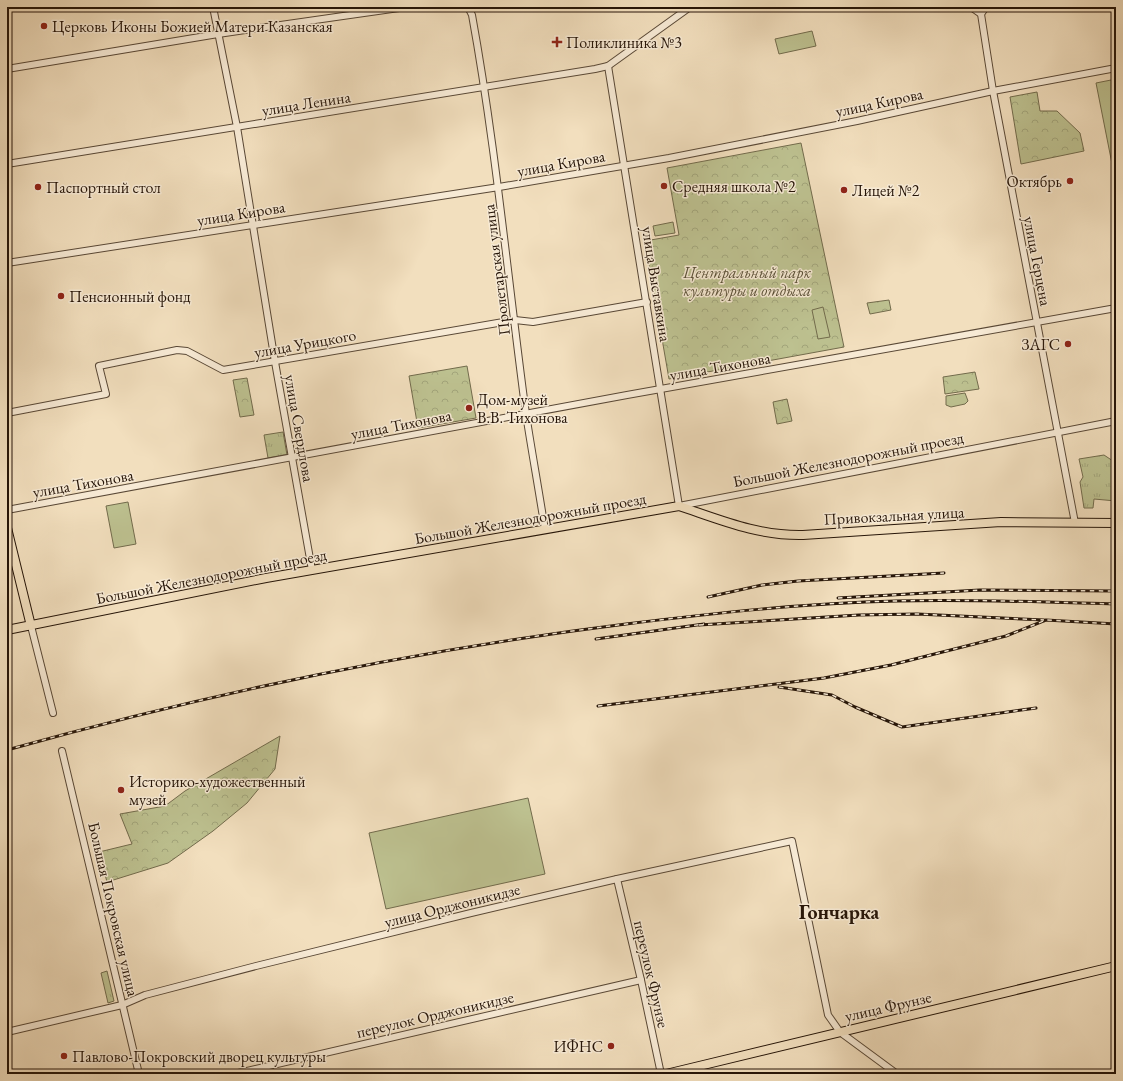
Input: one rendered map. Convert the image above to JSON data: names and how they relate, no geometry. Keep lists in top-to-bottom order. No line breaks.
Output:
{"streets":{"main road":["Большой Железнодорожный проезд","Привокзальная улица","улица Фрунзе"],"street":["улица Кирова","улица Ленина","улица Герцена","Пролетарская улица","улица Выставкина","улица Урицкого","улица Тихонова","улица Свердлова","улица Орджоникидзе","Большая Покровская улица","переулок Фрунзе","переулок Орджоникидзе"]},"crossings":[["улица Кирова","улица Герцена"],["улица Кирова","Пролетарская улица"],["улица Кирова","улица Выставкина"],["улица Кирова","улица Свердлова"],["улица Ленина","Пролетарская улица"],["улица Ленина","улица Выставкина"],["улица Ленина","улица Свердлова"],["улица Герцена","улица Тихонова"],["улица Герцена","Большой Железнодорожный проезд"],["улица Герцена","Привокзальная улица"],["Пролетарская улица","улица Урицкого"],["Пролетарская улица","улица Тихонова"],["Пролетарская улица","Большой Железнодорожный проезд"],["улица Выставкина","улица Урицкого"],["улица Выставкина","улица Тихонова"],["улица Выставкина","Большой Железнодорожный проезд"],["улица Выставкина","Привокзальная улица"],["улица Урицкого","улица Свердлова"],["улица Тихонова","улица Свердлова"],["улица Свердлова","Большой Железнодорожный проезд"],["Большой Железнодорожный проезд","Привокзальная улица"],["улица Орджоникидзе","Большая Покровская улица"],["улица Орджоникидзе","переулок Фрунзе"],["улица Орджоникидзе","улица Фрунзе"],["переулок Фрунзе","переулок Орджоникидзе"]],"districts":["Гончарка"],"parks":["Центральный парк культуры и отдыха"],"places":{"other":["Церковь Иконы Божией Матери Казанская","Октябрь","Средняя школа №2","Паспортный стол","Лицей №2","Пенсионный фонд","ЗАГС","Дом-музей В.В. Тихонова","Историко-художественный музей","ИФНС","Павлово-Покровский дворец культуры"],"health":["Поликлиника №3"]}}
